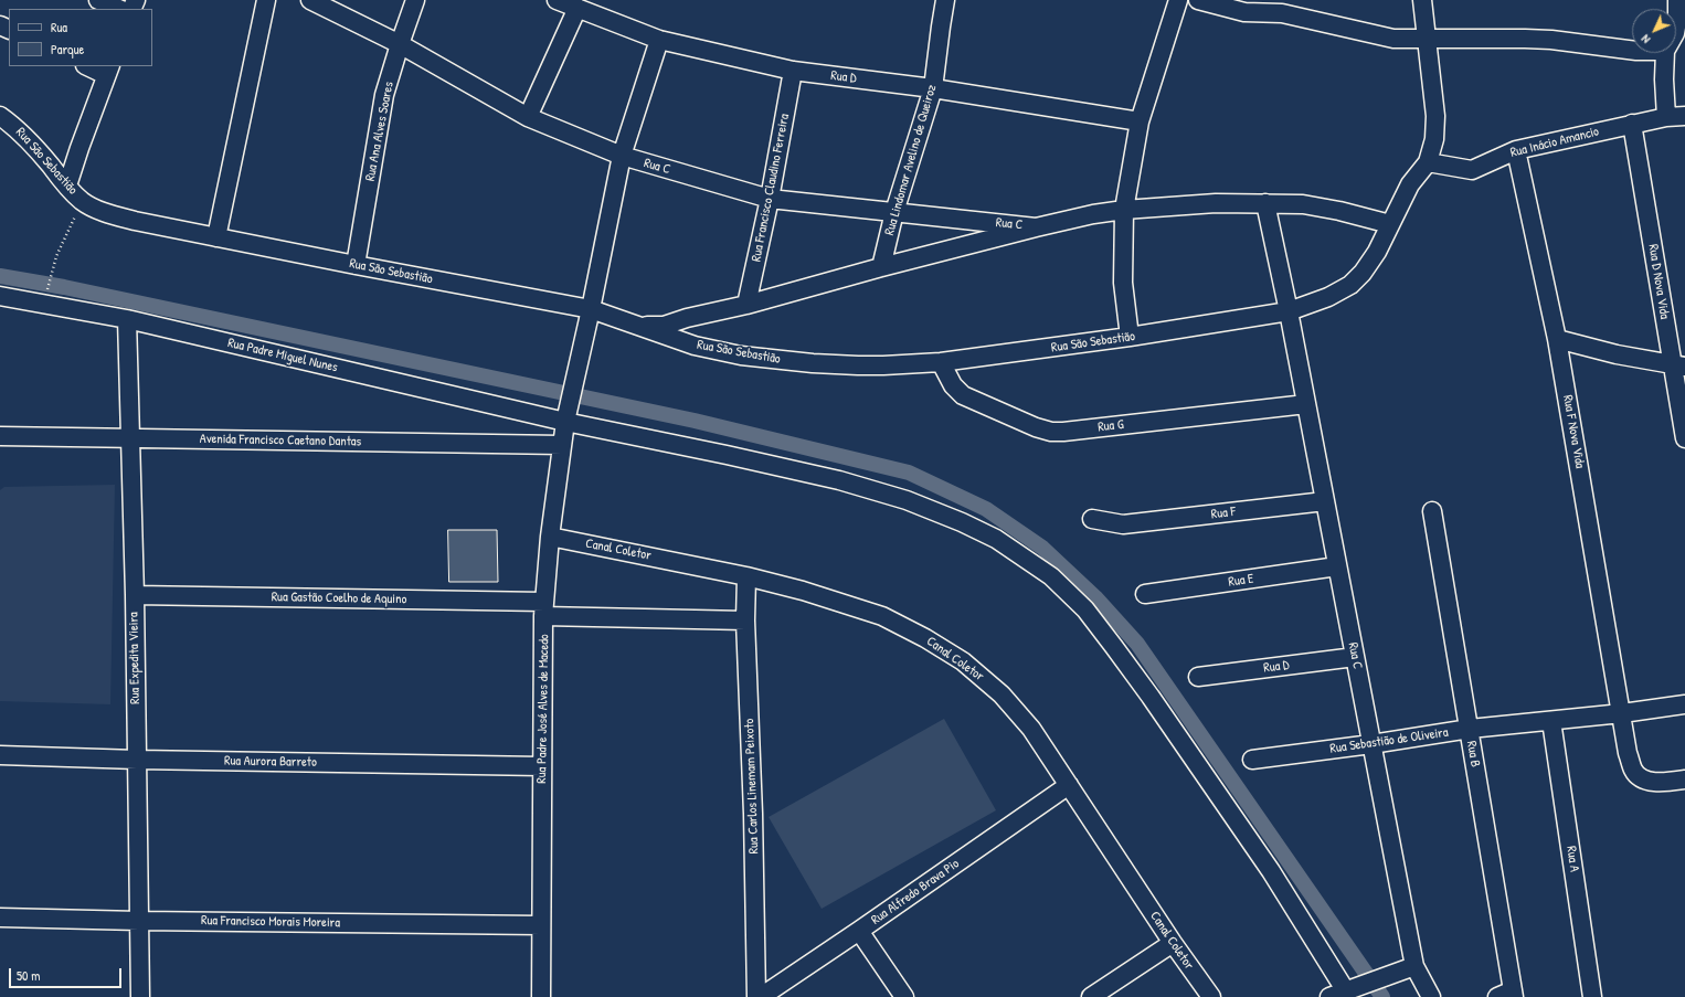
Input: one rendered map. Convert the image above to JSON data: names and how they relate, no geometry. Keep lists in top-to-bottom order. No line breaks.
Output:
{"streets":{"street":["Rua D","Rua Ana Alves Soares","Rua Inácio Amancio","Rua Lindomar Avelino de Queiroz","Rua São Sebastião","Rua C","Rua Francisco Claudino Ferreira","Rua D Nova Vida","Rua Padre Miguel Nunes","Rua G","Rua F Nova Vida","Avenida Francisco Caetano Dantas","Rua F","Canal Coletor","Rua E","Rua Gastão Coelho de Aquino","Rua Expedita Vieira","Rua Padre José Alves de Macedo","Rua Sebastião de Oliveira","Rua B","Rua Aurora Barreto","Rua Carlos Linemam Peixoto","Rua A","Rua Alfredo Brava Pio","Rua Francisco Morais Moreira"]},"crossings":[["Rua D","Rua Lindomar Avelino de Queiroz"],["Rua D","Rua C"],["Rua D","Rua Francisco Claudino Ferreira"],["Rua D","Rua Padre José Alves de Macedo"],["Rua Ana Alves Soares","Rua São Sebastião"],["Rua Ana Alves Soares","Rua C"],["Rua Inácio Amancio","Rua São Sebastião"],["Rua Inácio Amancio","Rua D Nova Vida"],["Rua Inácio Amancio","Rua F Nova Vida"],["Rua Lindomar Avelino de Queiroz","Rua C"],["Rua São Sebastião","Rua C"],["Rua São Sebastião","Rua G"],["Rua São Sebastião","Rua Padre José Alves de Macedo"],["Rua C","Rua Francisco Claudino Ferreira"],["Rua C","Rua G"],["Rua C","Rua F"],["Rua C","Rua E"],["Rua C","Rua Padre José Alves de Macedo"],["Rua C","Rua Sebastião de Oliveira"],["Rua Padre Miguel Nunes","Rua Expedita Vieira"],["Rua Padre Miguel Nunes","Rua Padre José Alves de Macedo"],["Rua F Nova Vida","Rua Sebastião de Oliveira"],["Avenida Francisco Caetano Dantas","Rua Expedita Vieira"],["Avenida Francisco Caetano Dantas","Rua Padre José Alves de Macedo"],["Canal Coletor","Rua Padre José Alves de Macedo"],["Canal Coletor","Rua Carlos Linemam Peixoto"],["Canal Coletor","Rua Alfredo Brava Pio"],["Rua Gastão Coelho de Aquino","Rua Expedita Vieira"],["Rua Gastão Coelho de Aquino","Rua Padre José Alves de Macedo"],["Rua Gastão Coelho de Aquino","Rua Carlos Linemam Peixoto"],["Rua Expedita Vieira","Rua Aurora Barreto"],["Rua Expedita Vieira","Rua Francisco Morais Moreira"],["Rua Padre José Alves de Macedo","Rua Aurora Barreto"],["Rua Padre José Alves de Macedo","Rua Francisco Morais Moreira"],["Rua Sebastião de Oliveira","Rua B"],["Rua Sebastião de Oliveira","Rua A"]],"legend":["Rua","Parque"],"scale_bar":"50 m","north":"bottom left"}
